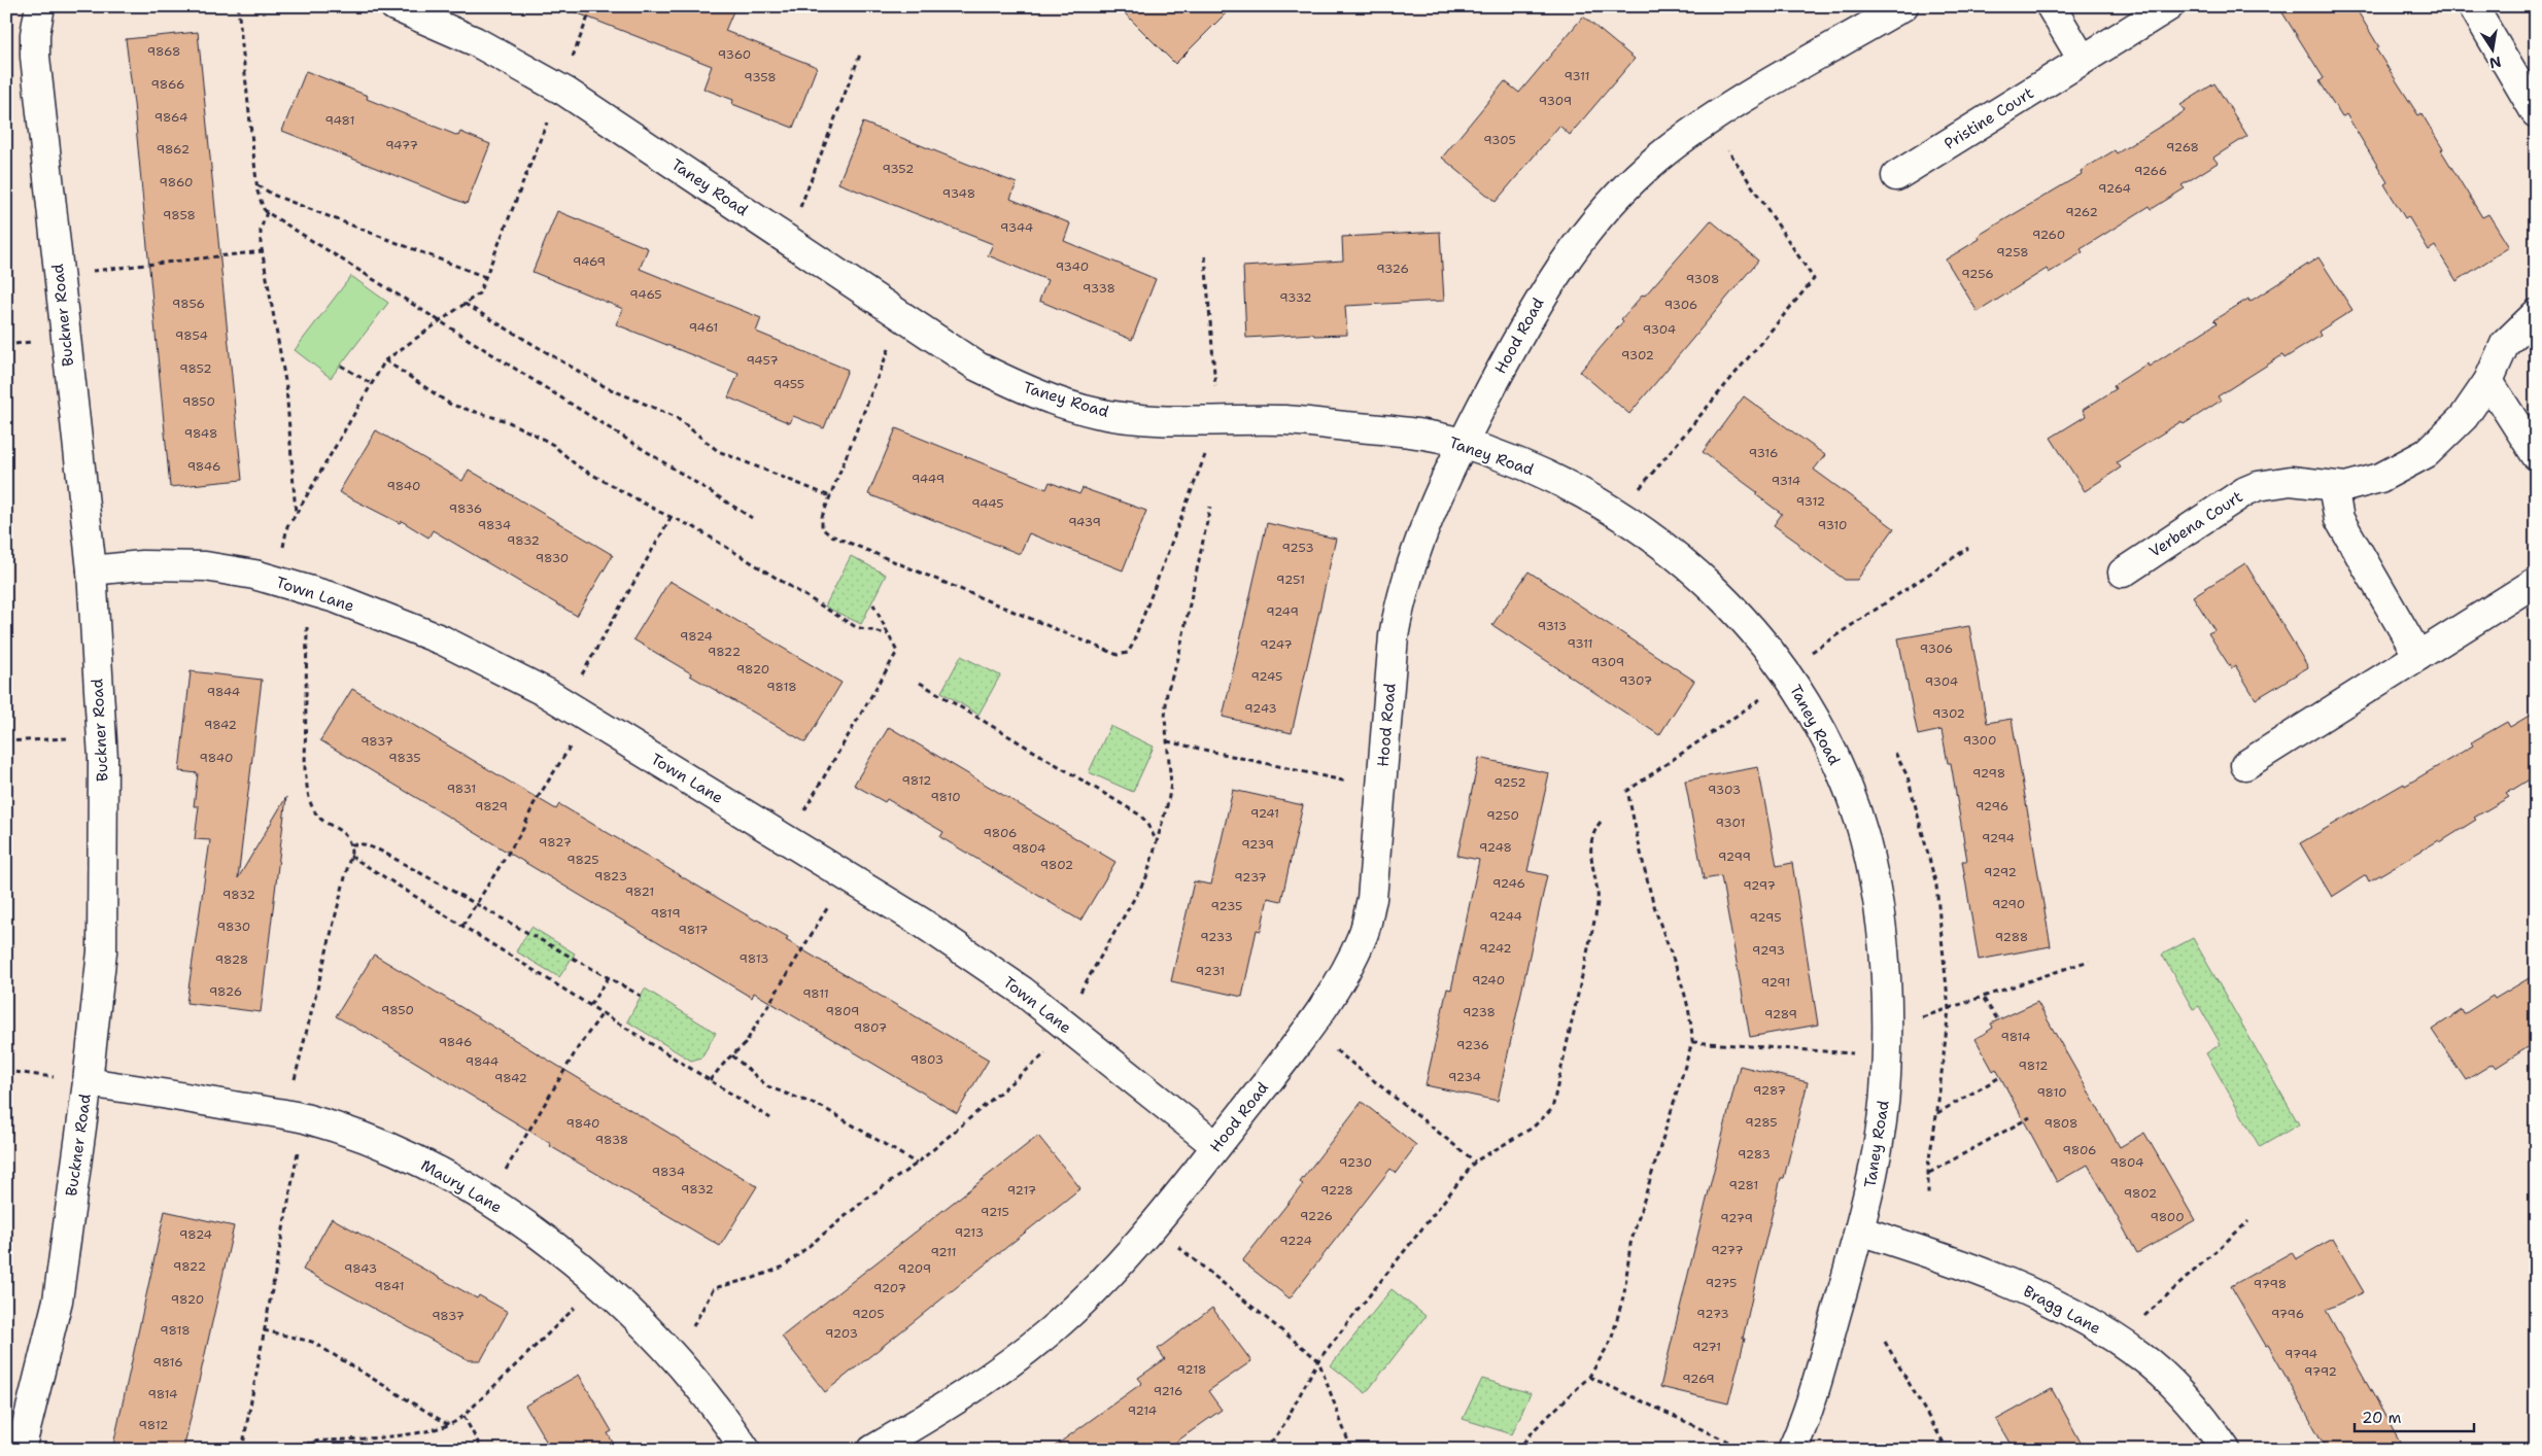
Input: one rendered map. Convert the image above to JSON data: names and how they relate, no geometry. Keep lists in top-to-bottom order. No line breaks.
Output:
{"streets":{"street":["Pristine Court","Taney Road","Buckner Road","Hood Road","Verbena Court","Town Lane","Maury Lane","Bragg Lane"]},"crossings":[["Taney Road","Hood Road"],["Taney Road","Bragg Lane"],["Buckner Road","Town Lane"],["Buckner Road","Maury Lane"],["Hood Road","Town Lane"]],"house_numbers":["9868","9360","9311","9358","9866","9309","9864","9481","9305","9477","9268","9862","9352","9266","9860","9264","9348","9262","9858","9344","9260","9258","9469","9340","9326","9256","9308","9338","9465","9332","9856","9306","9461","9304","9854","9302","9457","9852","9455","9850","9848","9316","9846","9449","9314","9840","9312","9445","9836","9439","9834","9310","9832","9253","9830","9251","9249","9313","9824","9311","9247","9306","9822","9309","9820","9245","9307","9304","9818","9844","9243","9302","9842","9300","9837","9840","9835","9298","9812","9252","9831","9303","9810","9829","9296","9241","9250","9301","9806","9294","9827","9239","9248","9804","9299","9825","9802","9292","9823","9237","9246","9297","9821","9832","9290","9235","9819","9244","9295","9830","9817","9233","9288","9242","9293","9813","9828","9231","9240","9291","9826","9811","9850","9809","9238","9289","9807","9814","9846","9236","9803","9844","9812","9234","9842","9287","9810","9285","9840","9808","9838","9806","9283","9230","9804","9834","9281","9832","9217","9228","9802","9215","9226","9800","9279","9213","9824","9224","9277","9211","9822","9843","9209","9275","9798","9841","9207","9820","9205","9273","9796","9837","9818","9203","9271","9794","9816","9218","9792","9269","9216","9814","9214","9812"],"scale_bar":"20 m","north":"bottom"}
